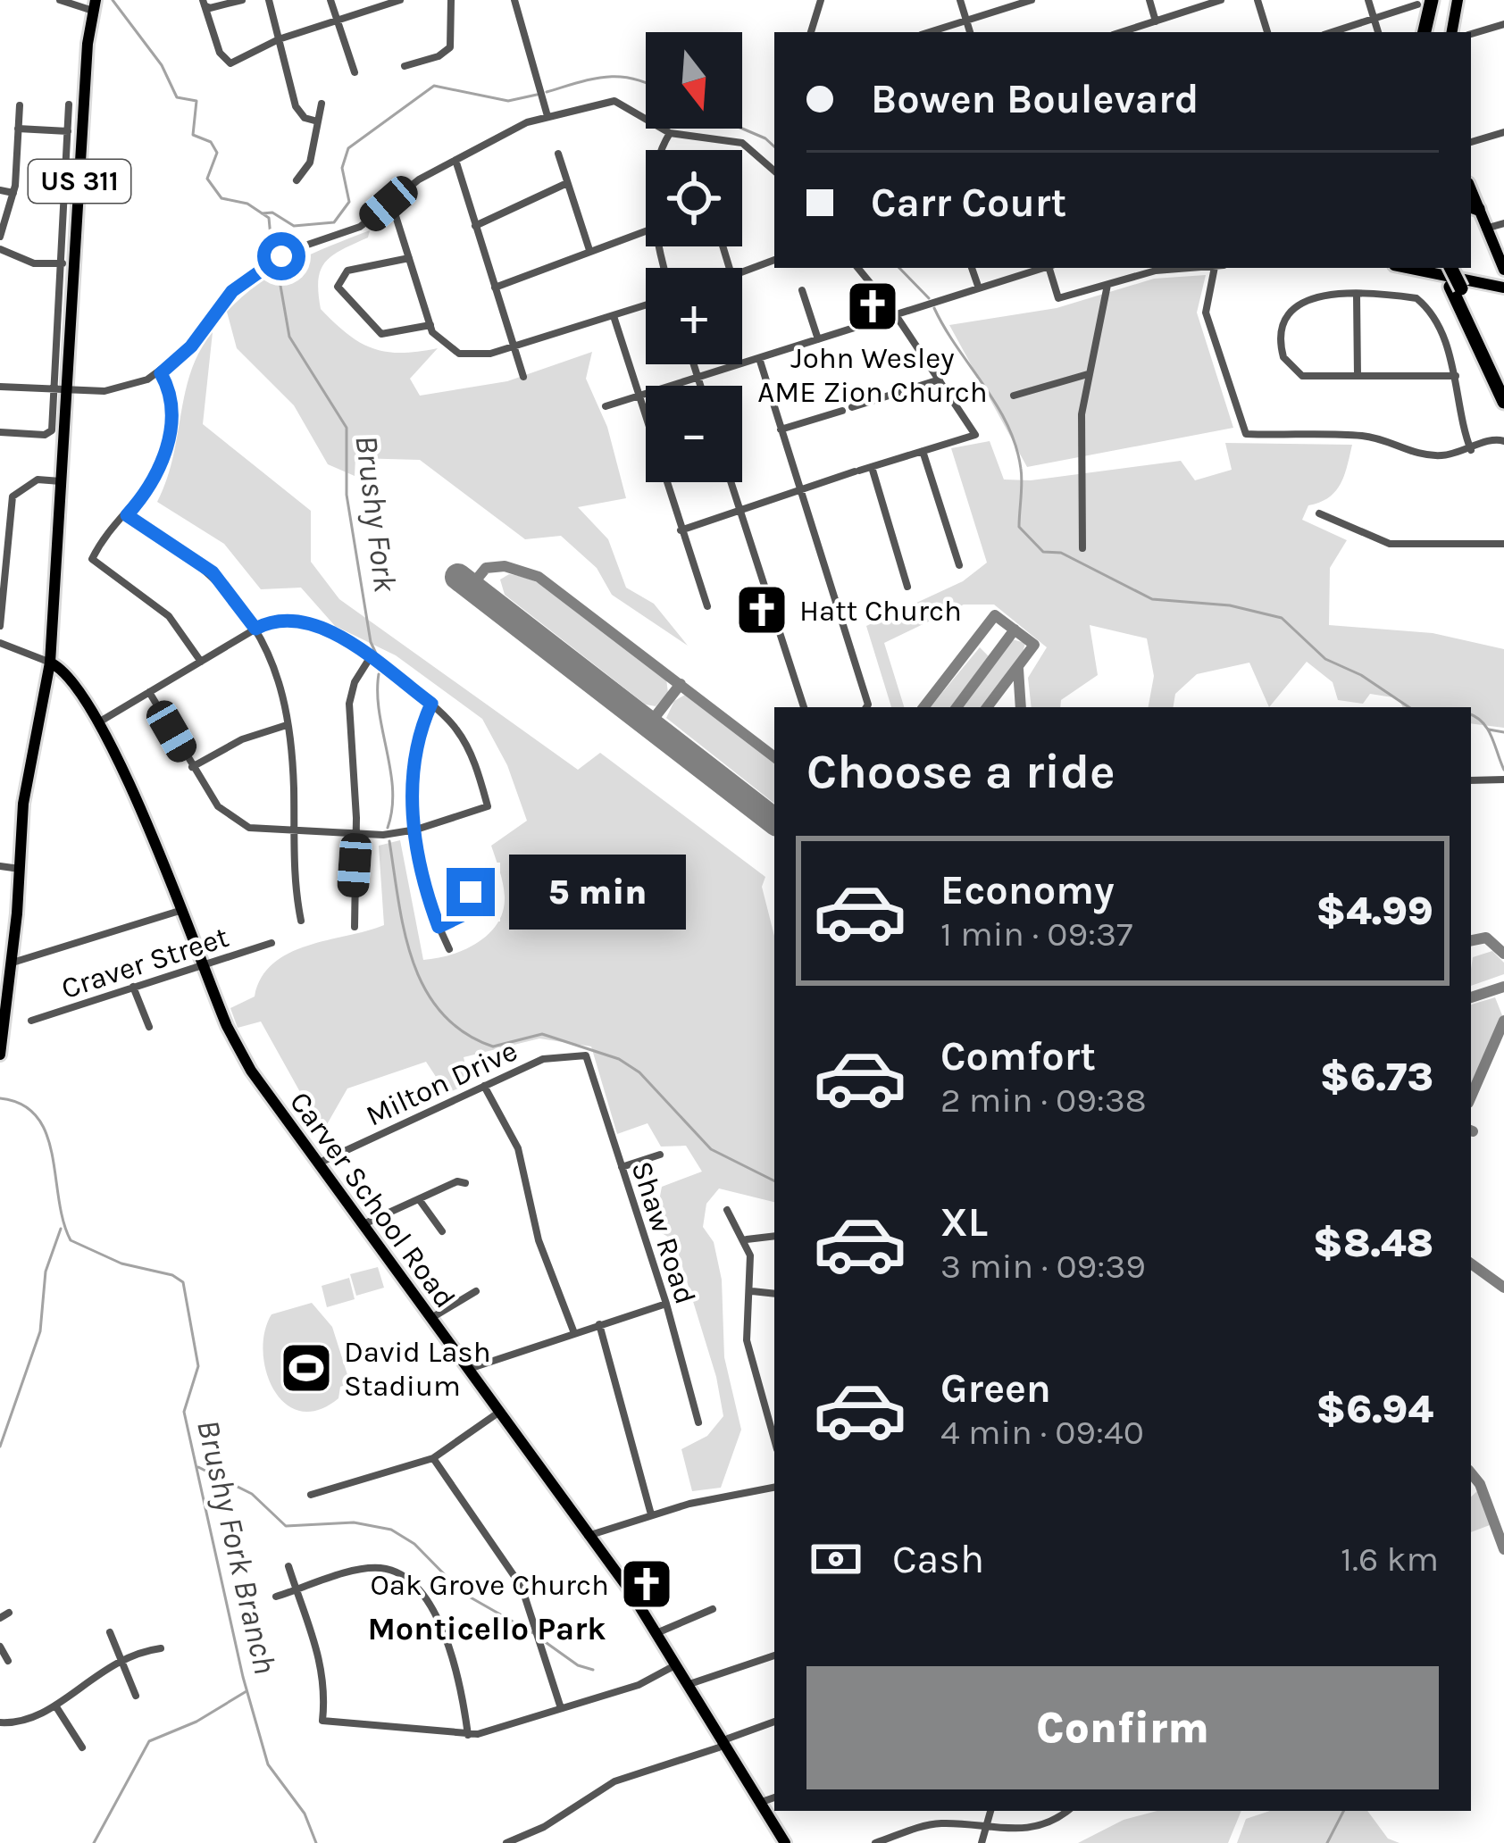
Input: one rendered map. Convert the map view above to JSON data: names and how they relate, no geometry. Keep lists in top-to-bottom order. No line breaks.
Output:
{"streets":{"main road":["US 311","Carver School Road"],"street":["Craver Street","Milton Drive","Shaw Road"]},"crossings":[["US 311","Carver School Road"],["Craver Street","Carver School Road"],["Milton Drive","Carver School Road"],["Milton Drive","Shaw Road"]],"districts":["Monticello Park"],"water":["Brushy Fork","Brushy Fork Branch"],"places":{"church":["John Wesley AME Zion Church","Hatt Church","Oak Grove Church"],"sports":["David Lash Stadium"]},"north":"bottom","page":{"map_buttons":["+","−"],"banner":["Bowen Boulevard","Carr Court"],"heading":"Choose a ride","list":[{"name":"Economy","note":"1 min · 09:37","value":"$4.99"},{"name":"Comfort","note":"2 min · 09:38","value":"$6.73"},{"name":"XL","note":"3 min · 09:39","value":"$8.48"},{"name":"Green","note":"4 min · 09:40","value":"$6.94"}],"bubble":"5 min","pay":["Cash","1.6 km"],"buttons":"Confirm"}}
